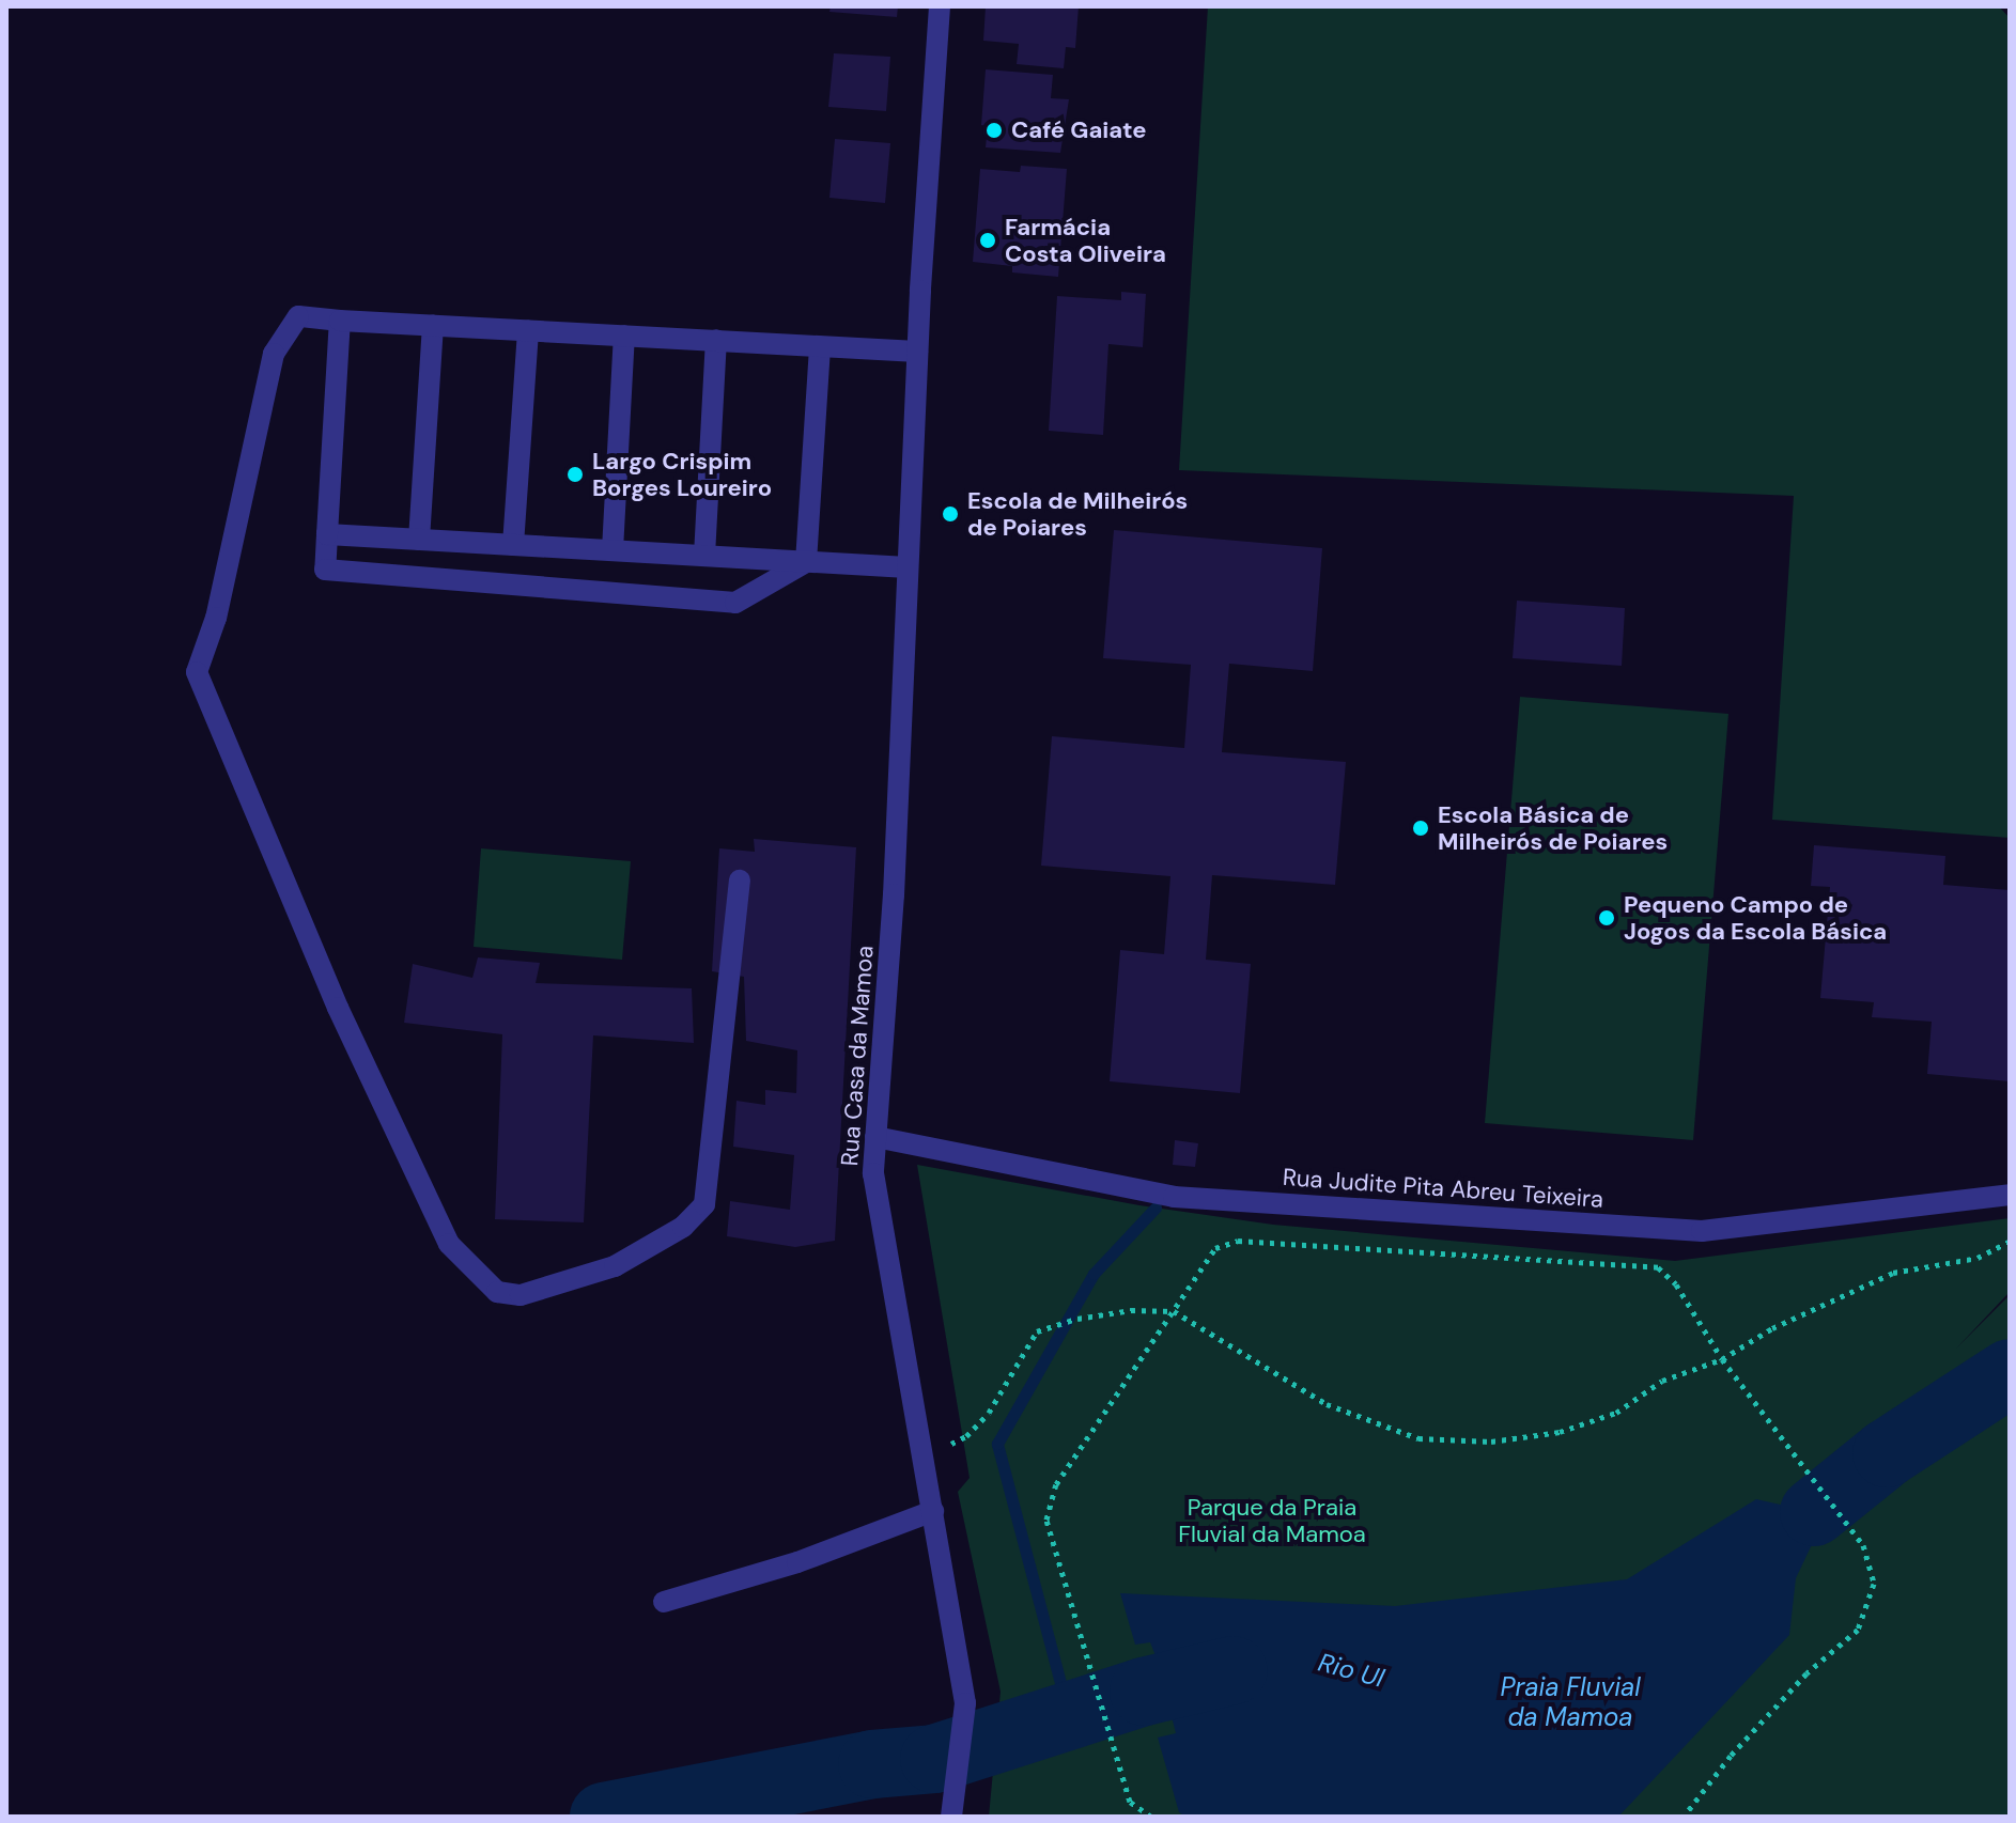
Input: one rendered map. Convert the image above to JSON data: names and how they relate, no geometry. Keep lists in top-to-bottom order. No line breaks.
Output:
{"streets":{"street":["Rua Casa da Mamoa","Rua Judite Pita Abreu Teixeira"]},"crossings":[["Rua Casa da Mamoa","Rua Judite Pita Abreu Teixeira"]],"water":["Rio Ul","Praia Fluvial da Mamoa"],"parks":["Parque da Praia Fluvial da Mamoa"],"places":["Café Gaiate","Farmácia Costa Oliveira","Largo Crispim Borges Loureiro","Escola de Milheirós de Poiares","Escola Básica de Milheirós de Poiares","Pequeno Campo de Jogos da Escola Básica"]}
